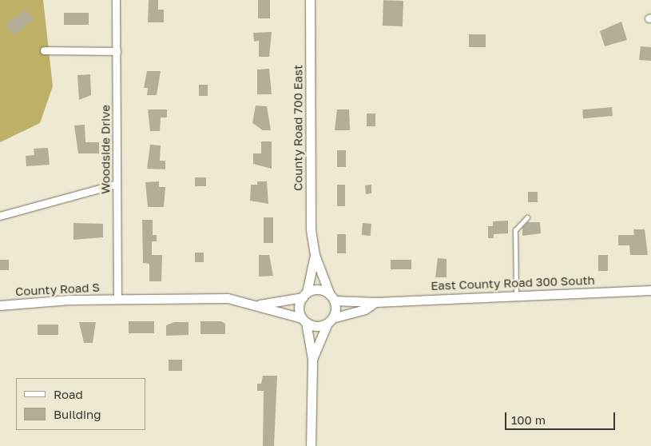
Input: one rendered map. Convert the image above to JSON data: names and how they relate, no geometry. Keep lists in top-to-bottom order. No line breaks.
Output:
{"streets":{"street":["County Road 700 East","Woodside Drive","East County Road 300 South","County Road S"]},"crossings":[["County Road 700 East","East County Road 300 South"],["Woodside Drive","County Road S"]],"legend":["Road","Building"],"scale_bar":"100 m"}
